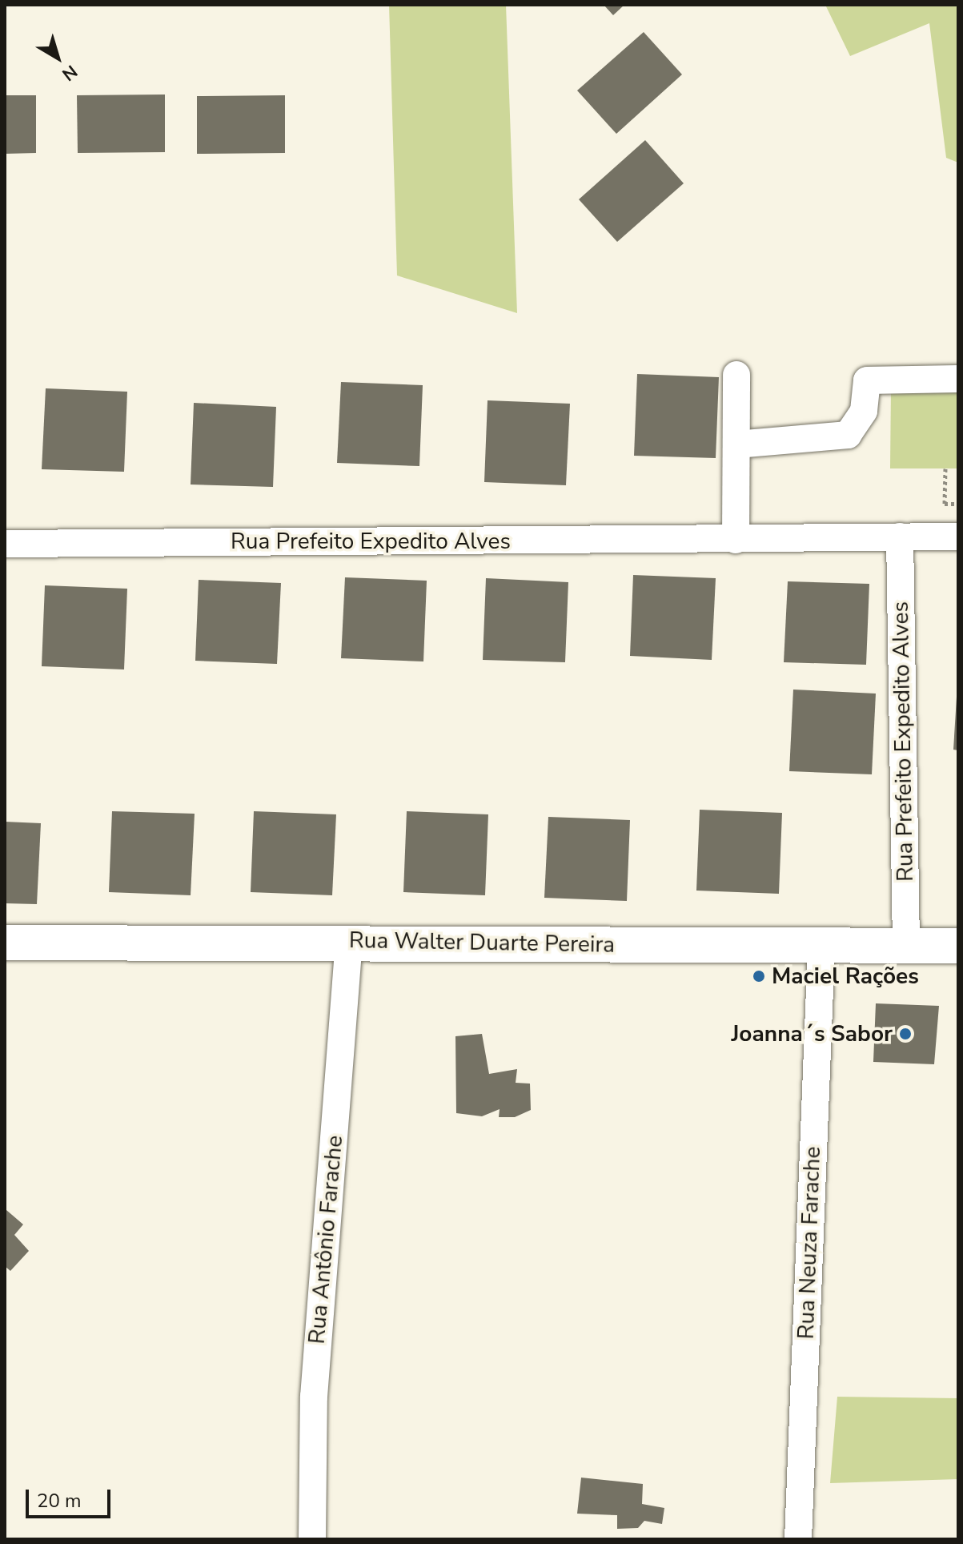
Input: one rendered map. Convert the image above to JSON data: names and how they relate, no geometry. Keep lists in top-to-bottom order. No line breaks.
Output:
{"streets":{"main road":["Rua Walter Duarte Pereira"],"street":["Rua Prefeito Expedito Alves","Rua Antônio Farache","Rua Neuza Farache"]},"crossings":[["Rua Prefeito Expedito Alves","Rua Walter Duarte Pereira"],["Rua Walter Duarte Pereira","Rua Antônio Farache"],["Rua Walter Duarte Pereira","Rua Neuza Farache"]],"places":["Maciel Rações","Joanna´s Sabor"],"scale_bar":"20 m","north":"bottom right"}
